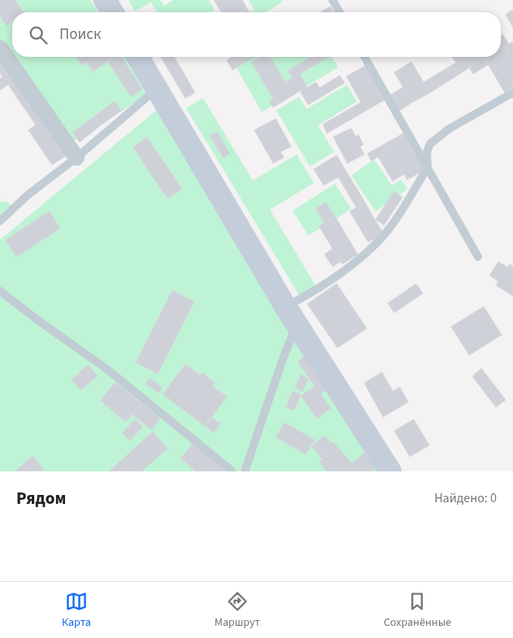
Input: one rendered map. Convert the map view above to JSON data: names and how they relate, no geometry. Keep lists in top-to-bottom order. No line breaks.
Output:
{"page":{"search":"Поиск","heading":["Рядом","Найдено: 0"],"nav":["Карта","Маршрут","Сохранённые"]}}
